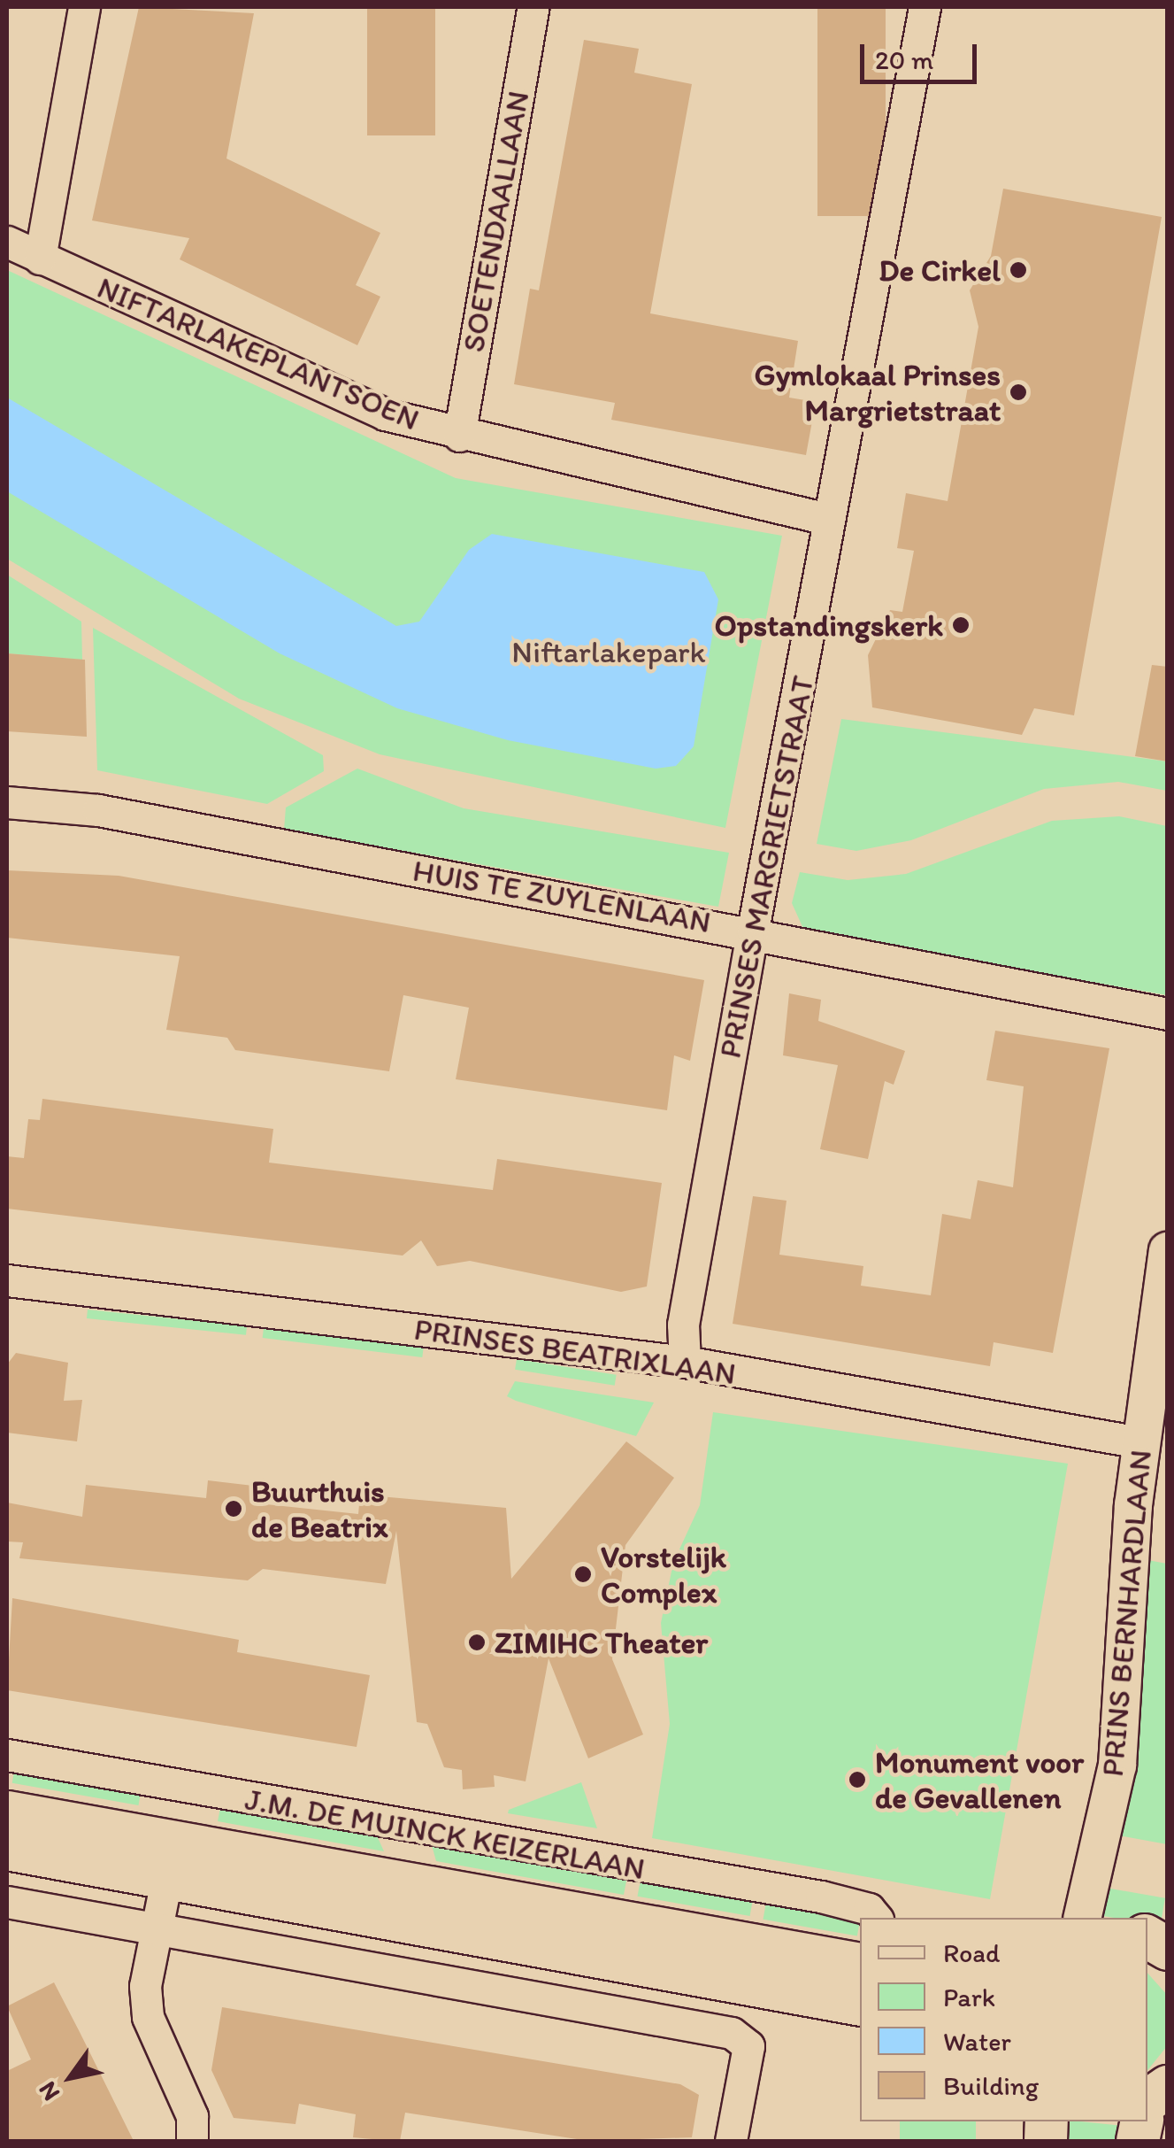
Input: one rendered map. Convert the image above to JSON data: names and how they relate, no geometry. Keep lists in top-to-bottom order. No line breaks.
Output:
{"streets":{"main road":["J.M. DE MUINCK KEIZERLAAN"],"street":["SOETENDAALLAAN","NIFTARLAKEPLANTSOEN","PRINSES MARGRIETSTRAAT","HUIS TE ZUYLENLAAN","PRINSES BEATRIXLAAN","PRINS BERNHARDLAAN"]},"crossings":[["SOETENDAALLAAN","NIFTARLAKEPLANTSOEN"],["NIFTARLAKEPLANTSOEN","PRINSES MARGRIETSTRAAT"],["PRINSES MARGRIETSTRAAT","HUIS TE ZUYLENLAAN"],["PRINSES MARGRIETSTRAAT","PRINSES BEATRIXLAAN"],["PRINSES BEATRIXLAAN","PRINS BERNHARDLAAN"]],"parks":["Niftarlakepark"],"places":["De Cirkel","Gymlokaal Prinses Margrietstraat","Opstandingskerk","Buurthuis de Beatrix","Vorstelijk Complex","ZIMIHC Theater","Monument voor de Gevallenen"],"legend":["Road","Park","Water","Building"],"scale_bar":"20 m","north":"bottom left"}
